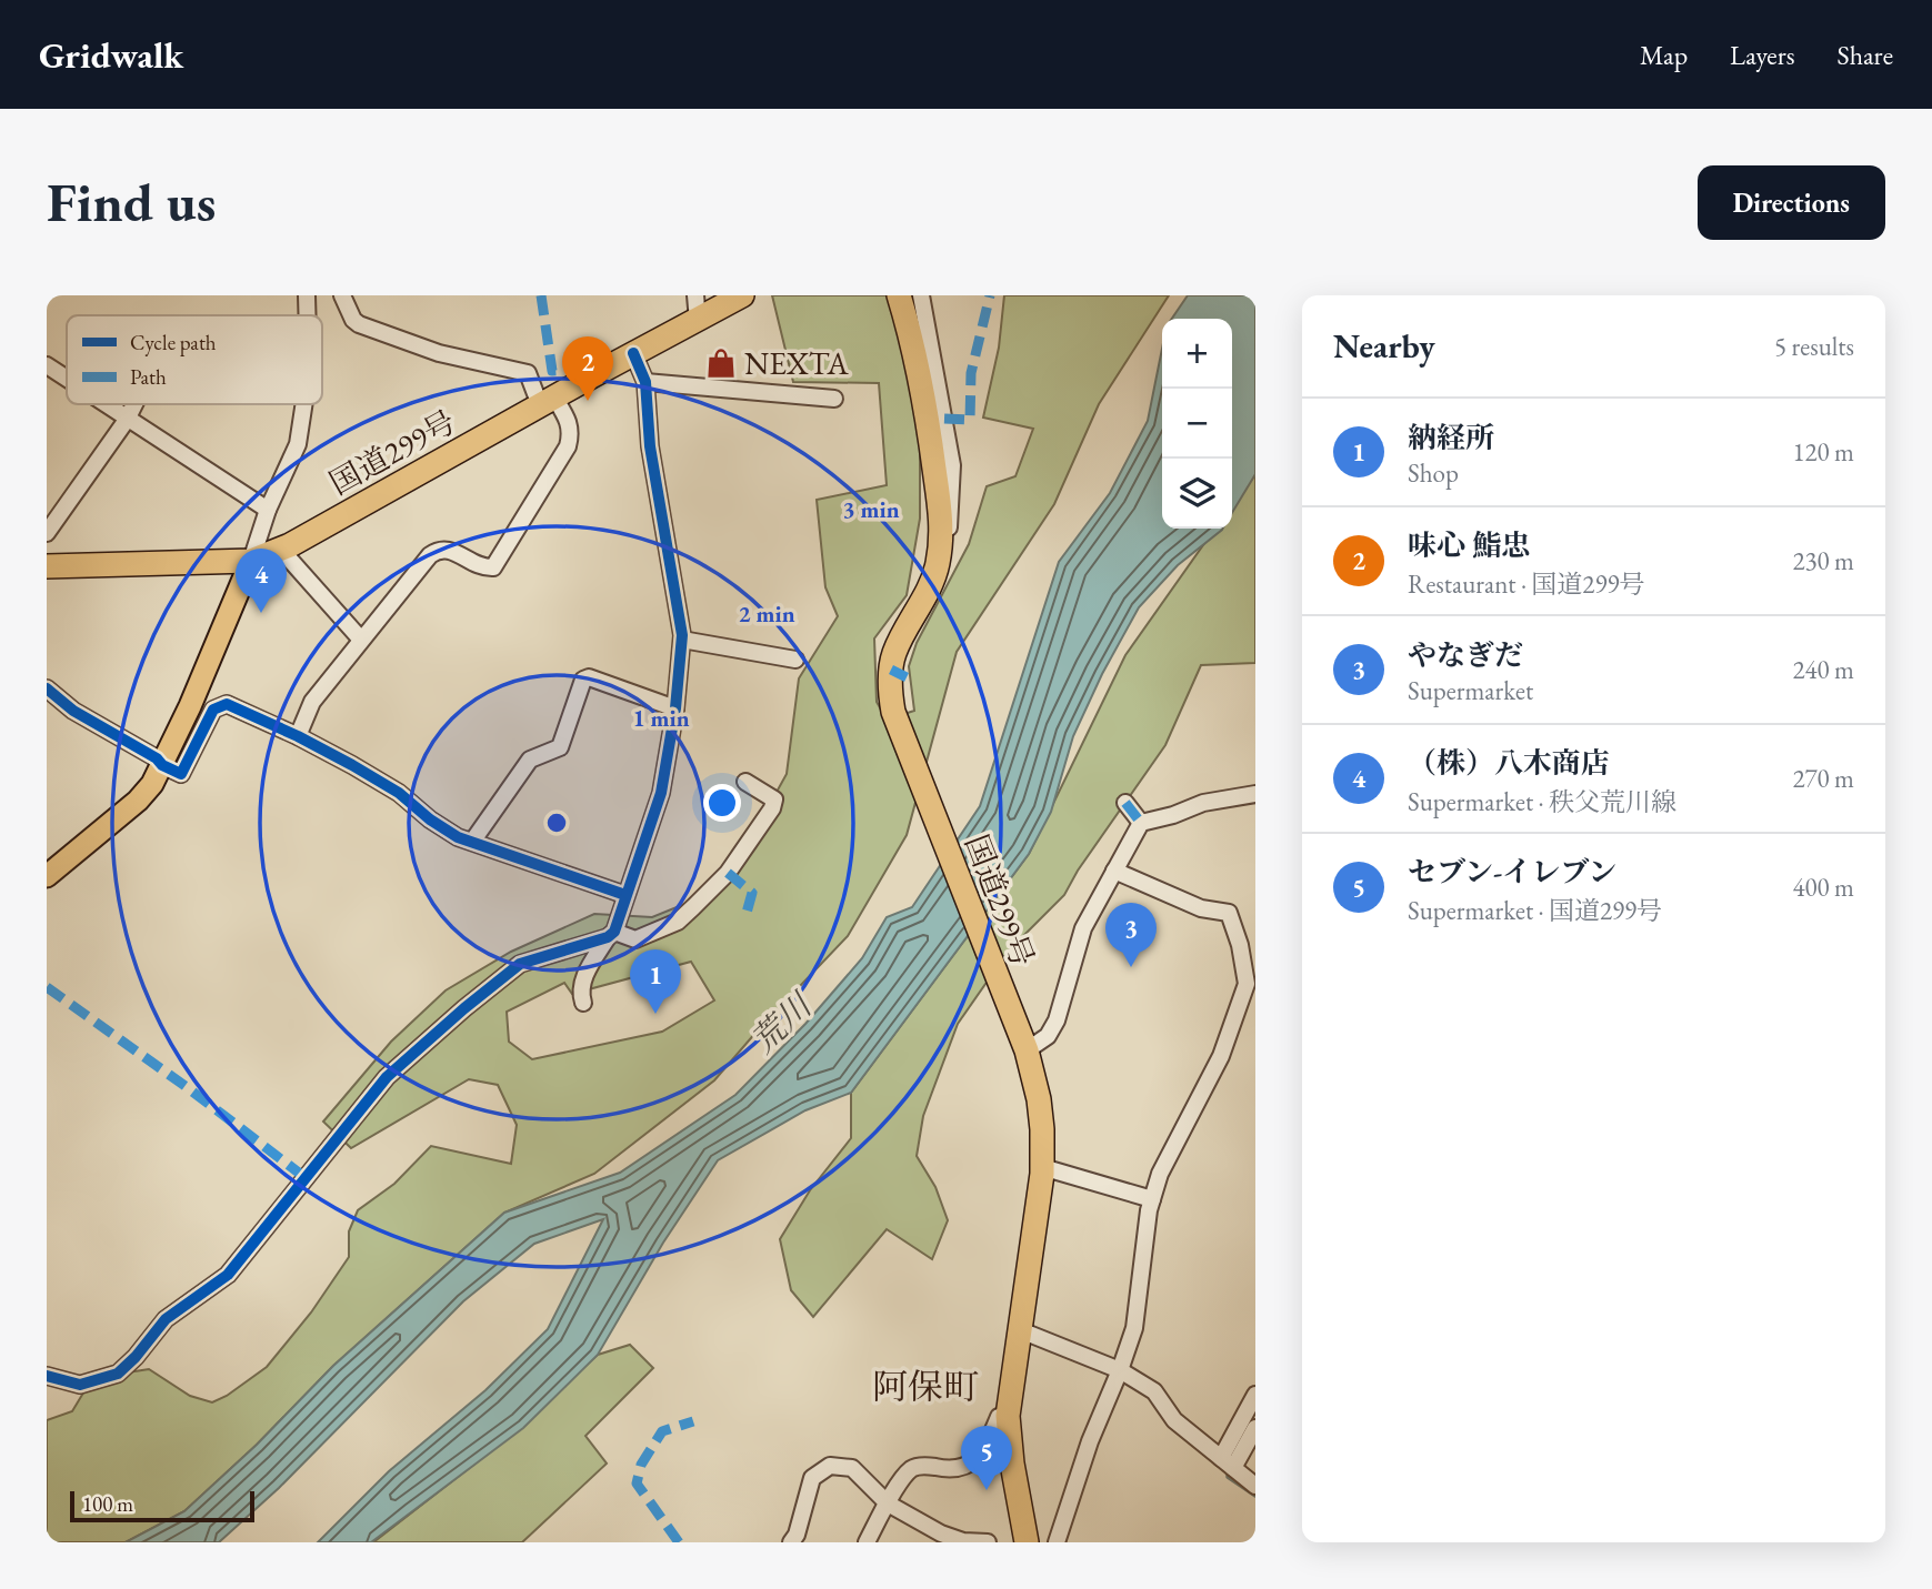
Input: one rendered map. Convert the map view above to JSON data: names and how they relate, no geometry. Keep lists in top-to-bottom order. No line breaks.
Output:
{"streets":{"highway":["国道299号"]},"districts":["阿保町"],"water":["荒川"],"places":{"shop":["NEXTA"]},"legend":["Cycle path","Path"],"scale_bar":"100 m","page":{"header":"Gridwalk","nav":["Map","Layers","Share"],"buttons":"Directions","title":"Find us","heading":["Nearby","5 results"],"map_buttons":["+","−"],"pins":["2","4","3","1","5"],"list":[{"mark":"1","name":"納経所","note":"Shop","value":"120 m"},{"mark":"2","name":"味心 鮨忠","note":"Restaurant · 国道299号","value":"230 m"},{"mark":"3","name":"やなぎだ","note":"Supermarket","value":"240 m"},{"mark":"4","name":"（株）八木商店","note":"Supermarket · 秩父荒川線","value":"270 m"},{"mark":"5","name":"セブン-イレブン","note":"Supermarket · 国道299号","value":"400 m"}],"scale":"100 m"},"rings":["3 min","2 min","1 min"]}
